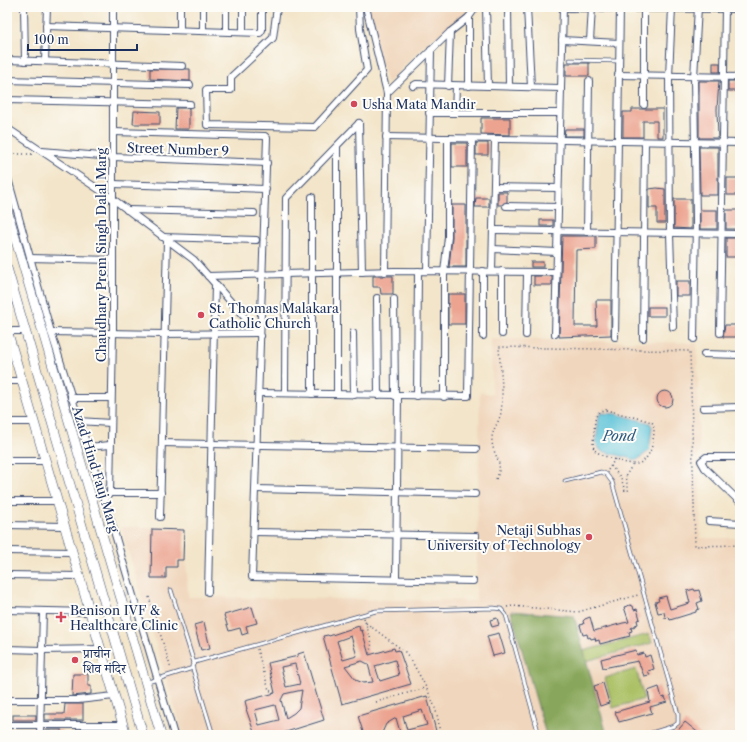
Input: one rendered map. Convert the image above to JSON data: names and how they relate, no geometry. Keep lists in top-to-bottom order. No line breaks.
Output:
{"streets":{"main road":["Azad Hind Fauj Marg"],"street":["Street Number 9","Chaudhary Prem Singh Dalal Marg"]},"crossings":[["Street Number 9","Chaudhary Prem Singh Dalal Marg"]],"water":["Pond"],"places":{"other":["Usha Mata Mandir","St. Thomas Malakara Catholic Church","Netaji Subhas University of Technology","प्राचीन शिव मंदिर"],"health":["Benison IVF & Healthcare Clinic"]},"scale_bar":"100 m"}
